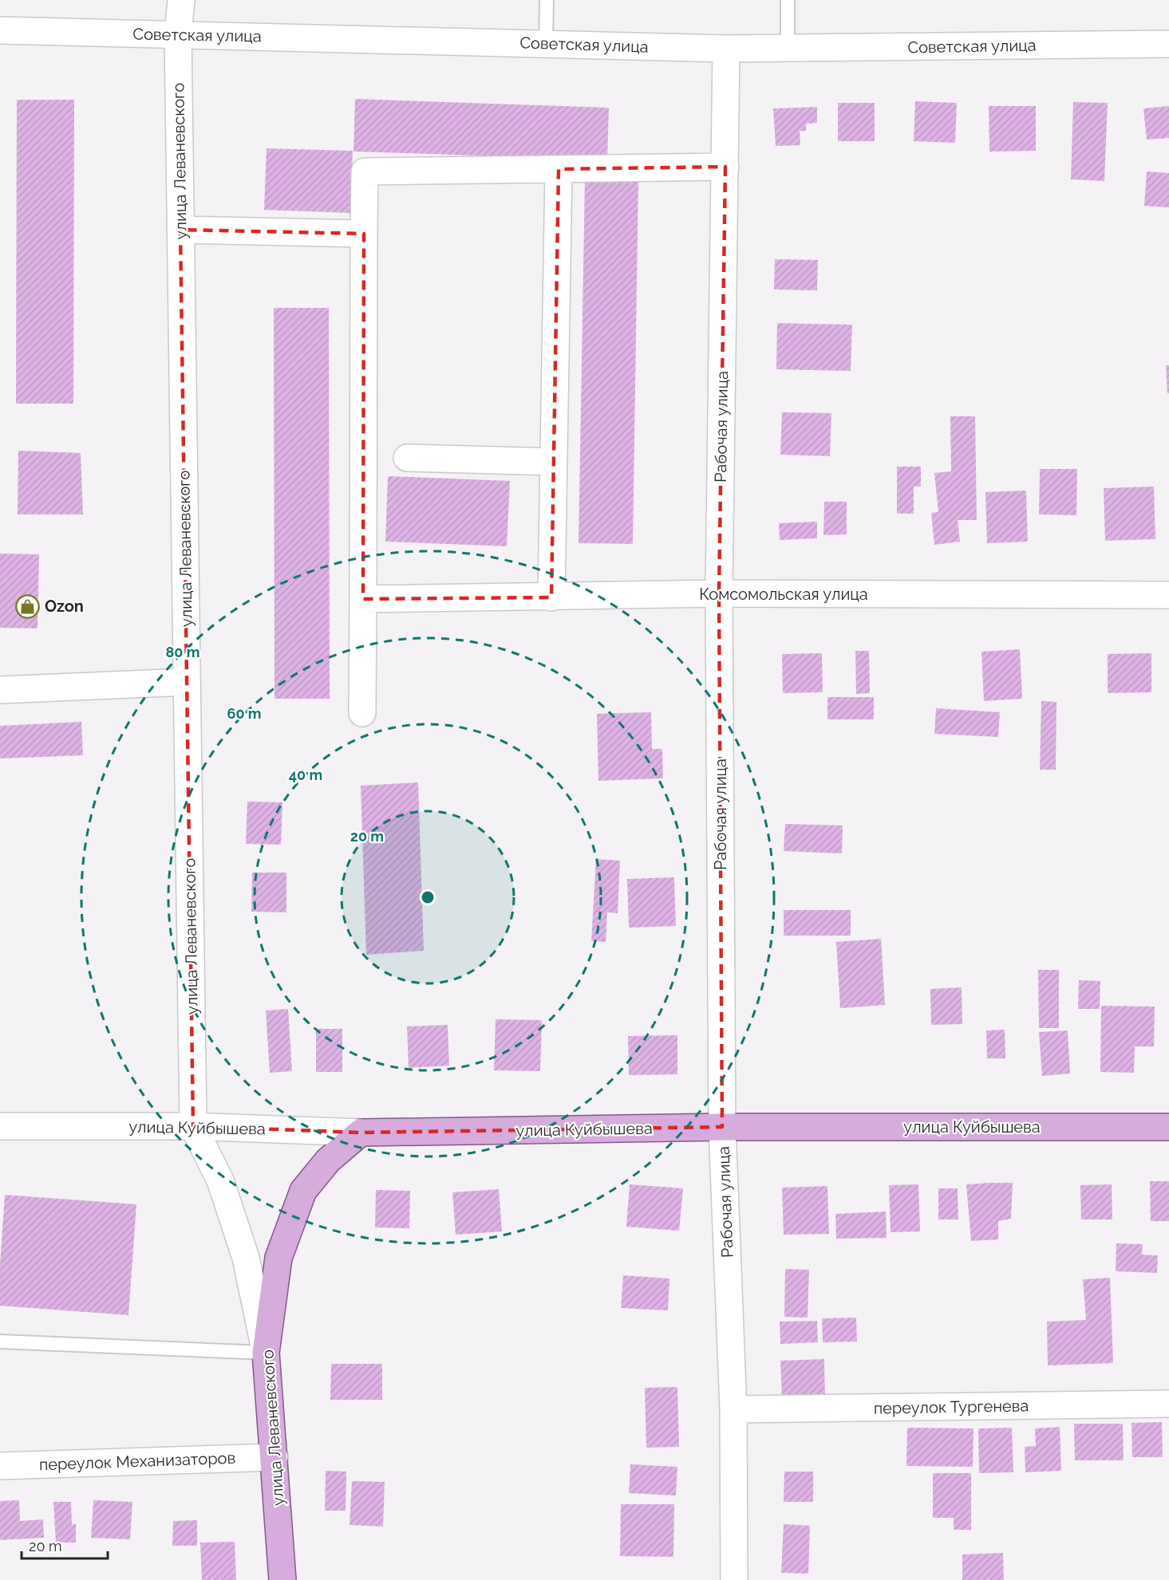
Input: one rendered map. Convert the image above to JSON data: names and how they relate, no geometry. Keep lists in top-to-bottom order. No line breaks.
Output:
{"streets":{"main road":["улица Леваневского","улица Куйбышева"],"street":["Советская улица","Рабочая улица","Комсомольская улица","переулок Тургенева","переулок Механизаторов"]},"crossings":[["Советская улица","улица Леваневского"],["Советская улица","Рабочая улица"],["улица Леваневского","улица Куйбышева"],["улица Леваневского","переулок Механизаторов"],["Рабочая улица","Комсомольская улица"],["Рабочая улица","улица Куйбышева"],["Рабочая улица","переулок Тургенева"]],"places":{"shop":["Ozon"]},"scale_bar":"20 m","rings":["80 m","60 m","40 m","20 m"]}
